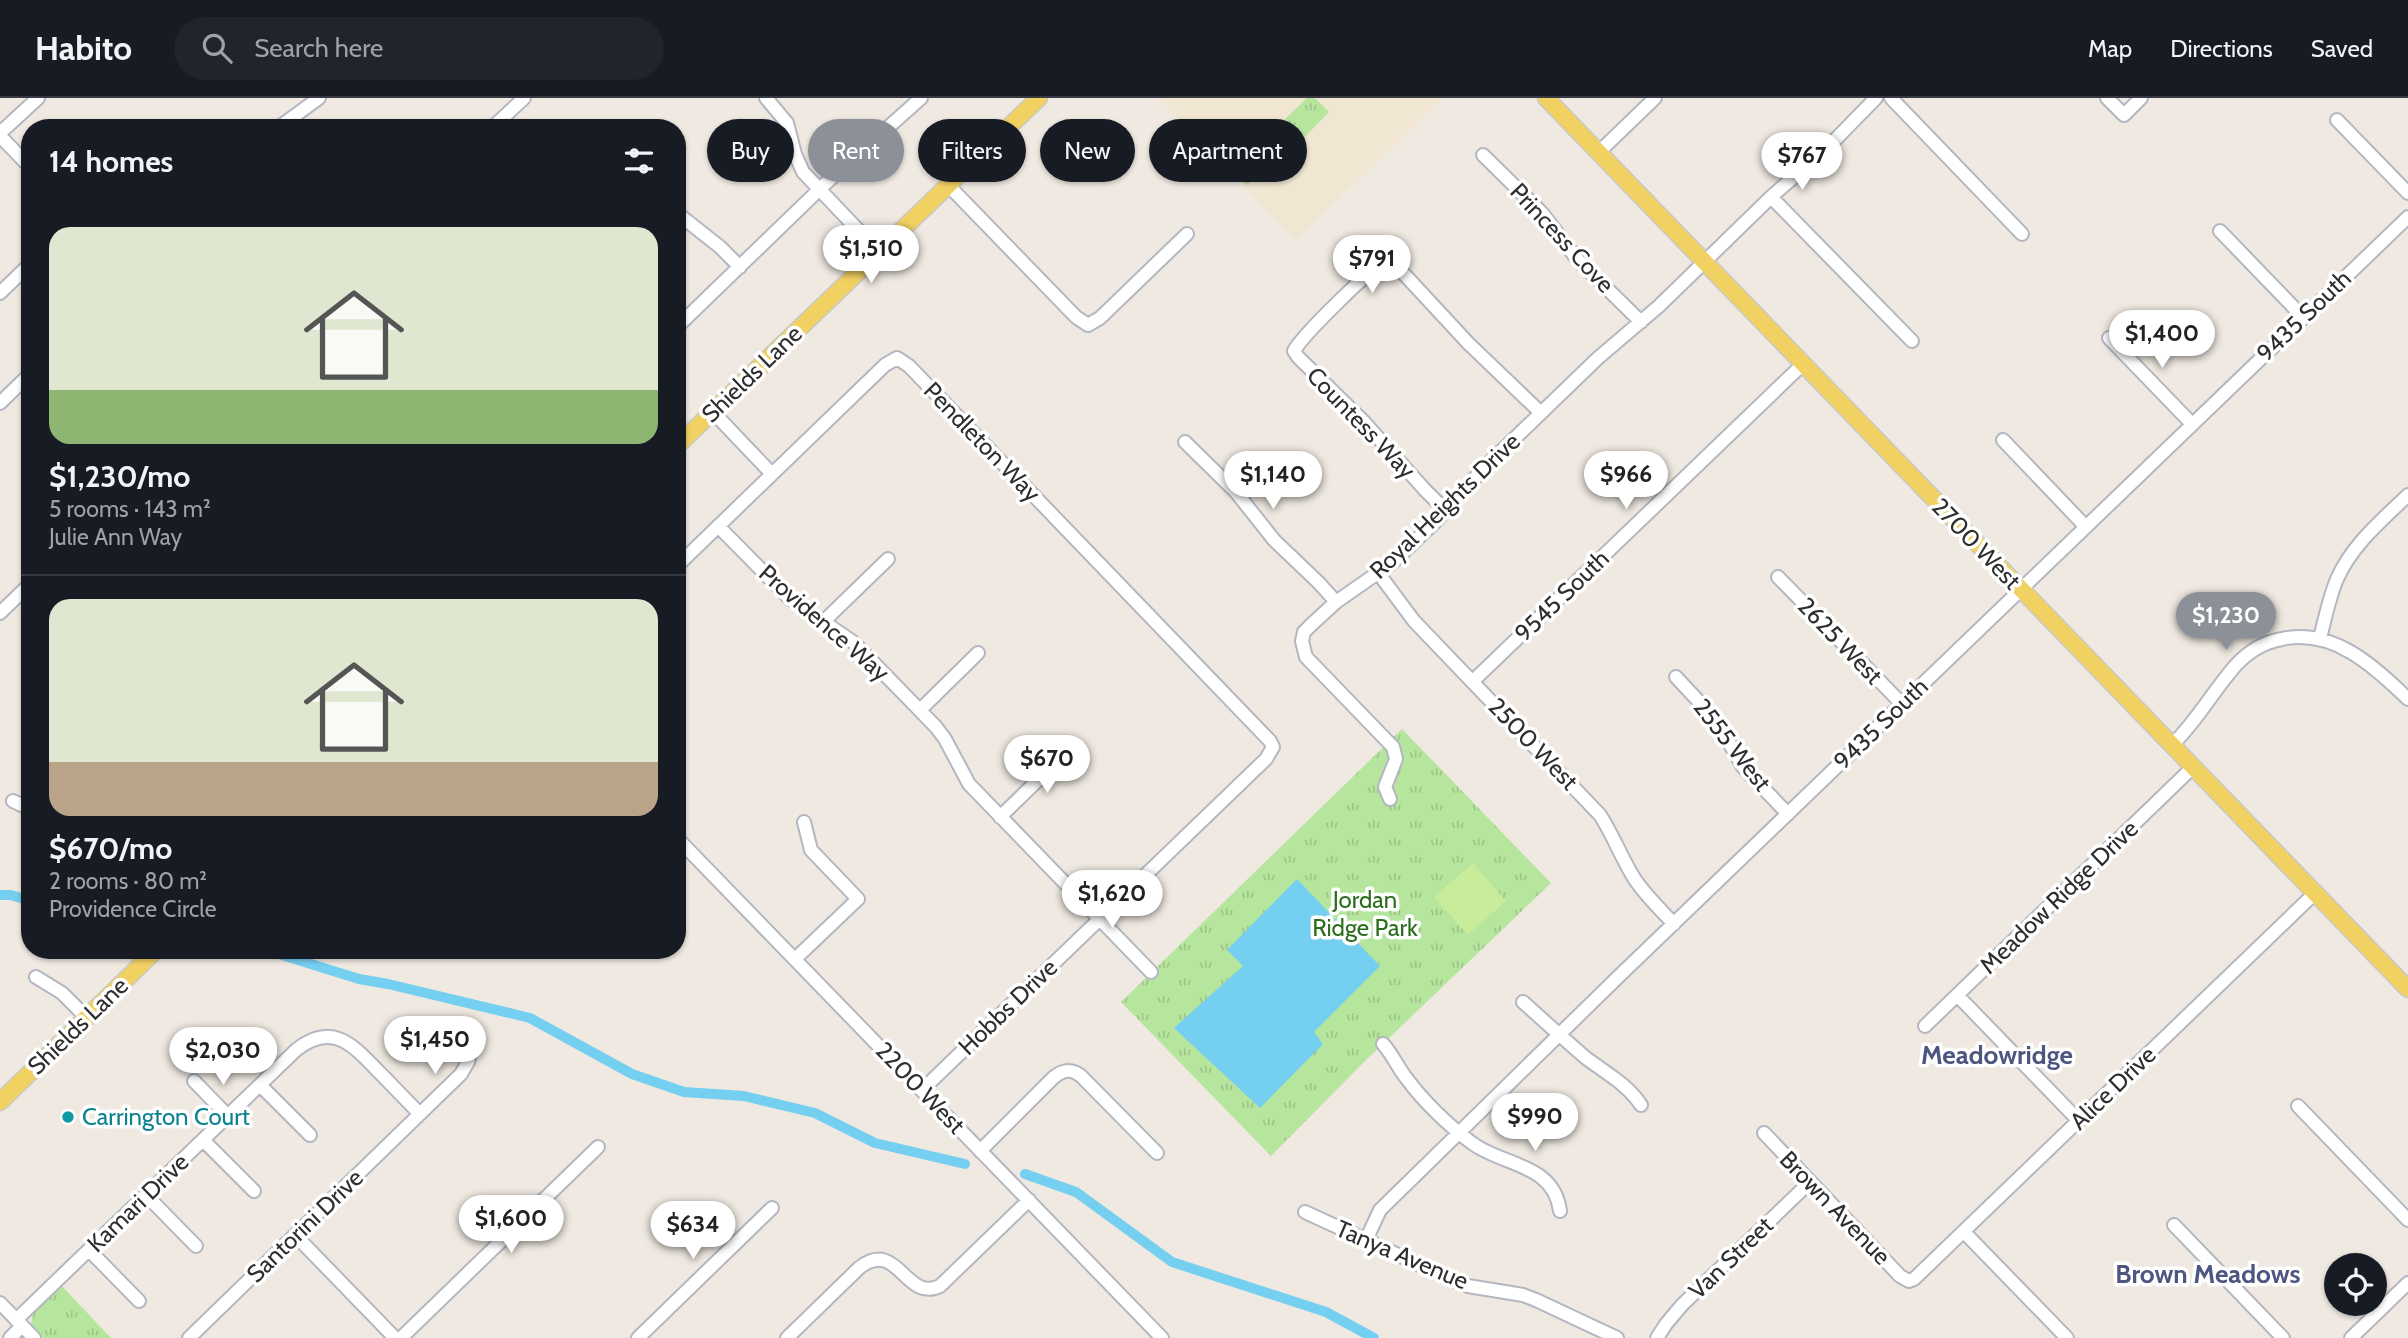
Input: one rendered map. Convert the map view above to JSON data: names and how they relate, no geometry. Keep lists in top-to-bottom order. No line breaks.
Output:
{"streets":{"main road":["Shields Lane","2700 West"],"street":["Princess Cove","9435 South","Countess Way","Pendleton Way","Royal Heights Drive","9545 South","Providence Way","2625 West","2500 West","2555 West","Meadow Ridge Drive","Hobbs Drive","2200 West","Alice Drive","Kamari Drive","Brown Avenue","Santorini Drive","Tanya Avenue","Van Street"]},"crossings":[["Princess Cove","Royal Heights Drive"],["9435 South","2700 West"],["9435 South","2625 West"],["9435 South","2500 West"],["9435 South","2555 West"],["9435 South","Tanya Avenue"],["Countess Way","Royal Heights Drive"],["Pendleton Way","Providence Way"],["Pendleton Way","Hobbs Drive"],["Royal Heights Drive","2700 West"],["Royal Heights Drive","2500 West"],["2700 West","9545 South"],["2700 West","Meadow Ridge Drive"],["2700 West","Alice Drive"],["9545 South","2500 West"],["Providence Way","Hobbs Drive"],["Hobbs Drive","2200 West"],["Alice Drive","Brown Avenue"],["Kamari Drive","Santorini Drive"],["Brown Avenue","Van Street"]],"districts":["Meadowridge","Brown Meadows"],"parks":["Jordan Ridge Park"],"places":["Carrington Court"],"page":{"header":"Habito","search":"Search here","nav":["Map","Directions","Saved"],"chip":["Buy","Rent","Filters","New","Apartment"],"heading":"14 homes","price":["$767","$1,510","$791","$1,400","$1,140","$966","$1,230","$670","$1,620","$1,450","$2,030","$990","$1,600","$634"],"list":[{"name":"$1,230/mo","note":"5 rooms · 143 m² · Julie Ann Way"},{"name":"$670/mo","note":"2 rooms · 80 m² · Providence Circle"}]}}
